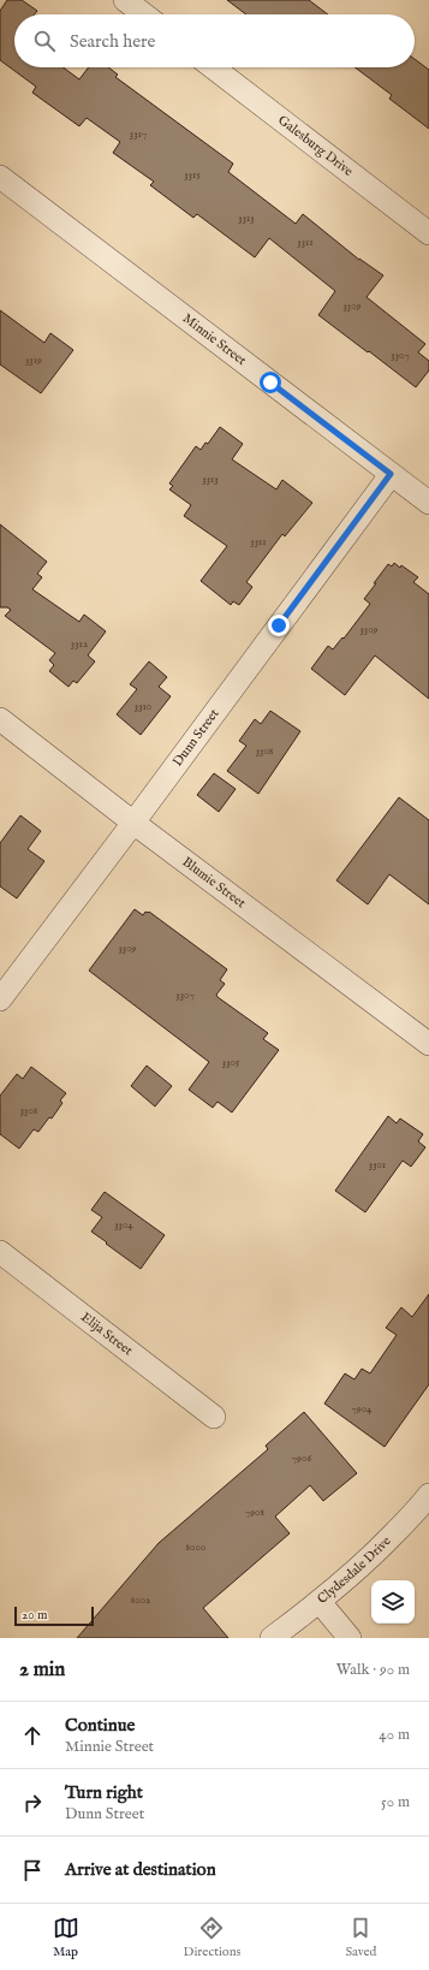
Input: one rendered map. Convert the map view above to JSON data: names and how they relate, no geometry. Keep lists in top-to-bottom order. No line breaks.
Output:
{"streets":{"street":["Galesburg Drive","Minnie Street","Dunn Street","Blumie Street","Elija Street","Clydesdale Drive"]},"crossings":[["Minnie Street","Dunn Street"],["Dunn Street","Blumie Street"]],"house_numbers":["3317","3315","3313","3311","3309","3307","3319","3313","3311","3309","3312","3310","3308","3309","3307","3305","3308","3301","3304","7904","7906","7908","8000","8002"],"scale_bar":"20 m","page":{"search":"Search here","scale":"20 m","heading":["2 min","Walk · 90 m"],"list":[["Continue","Minnie Street","40 m"],["Turn right","Dunn Street","50 m"],"Arrive at destination"],"nav":["Map","Directions","Saved"]}}
